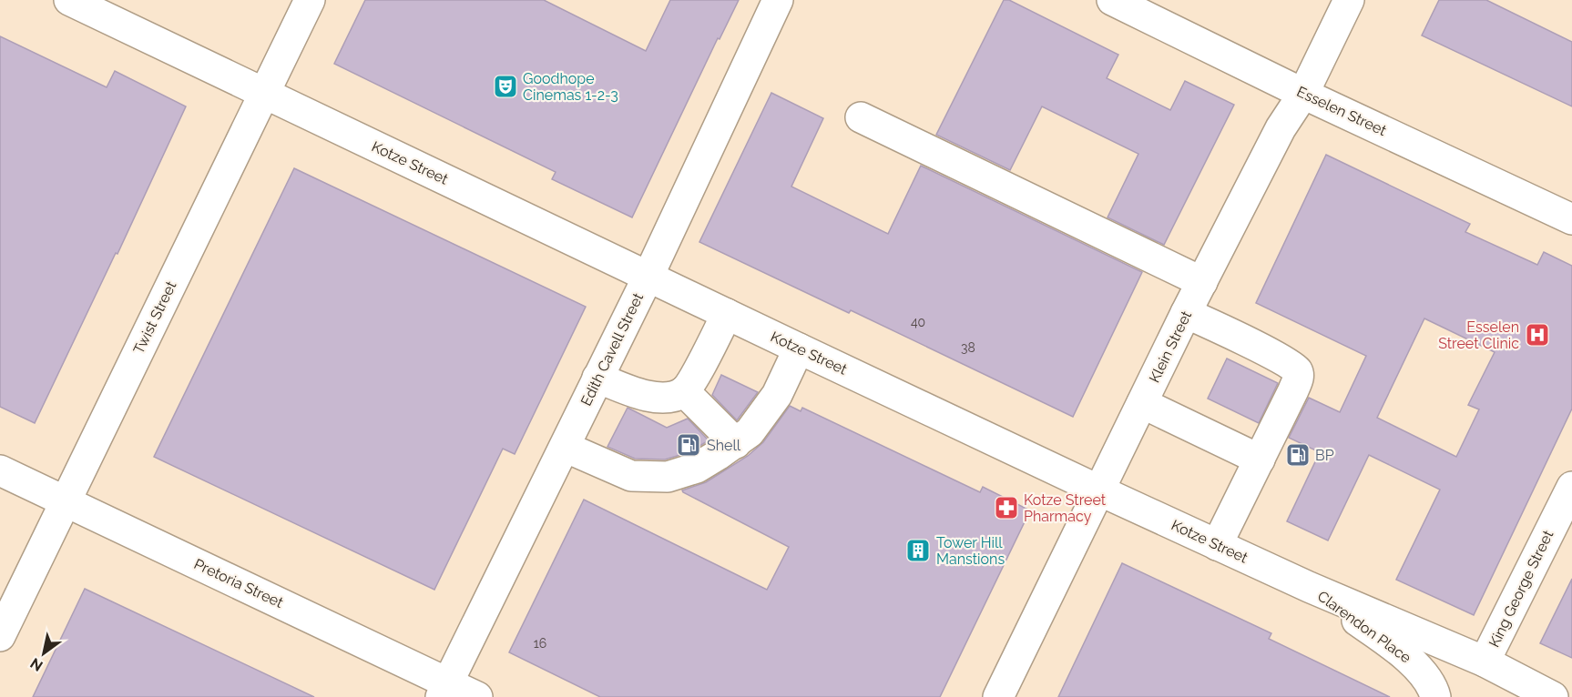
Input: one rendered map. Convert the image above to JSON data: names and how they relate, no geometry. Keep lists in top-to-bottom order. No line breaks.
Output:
{"streets":{"street":["Esselen Street","Kotze Street","Twist Street","Klein Street","Edith Cavell Street","Pretoria Street","King George Street","Clarendon Place"]},"crossings":[["Esselen Street","Klein Street"],["Kotze Street","Twist Street"],["Kotze Street","Klein Street"],["Kotze Street","Edith Cavell Street"],["Kotze Street","King George Street"],["Kotze Street","Clarendon Place"],["Twist Street","Pretoria Street"],["Edith Cavell Street","Pretoria Street"]],"places":{"theatre":["Goodhope Cinemas 1-2-3"],"hospital":["Esselen Street Clinic"],"fuel station":["Shell","BP"],"pharmacy":["Kotze Street Pharmacy"],"building":["Tower Hill Manstions"]},"house_numbers":["40","38","16"],"north":"bottom left"}
